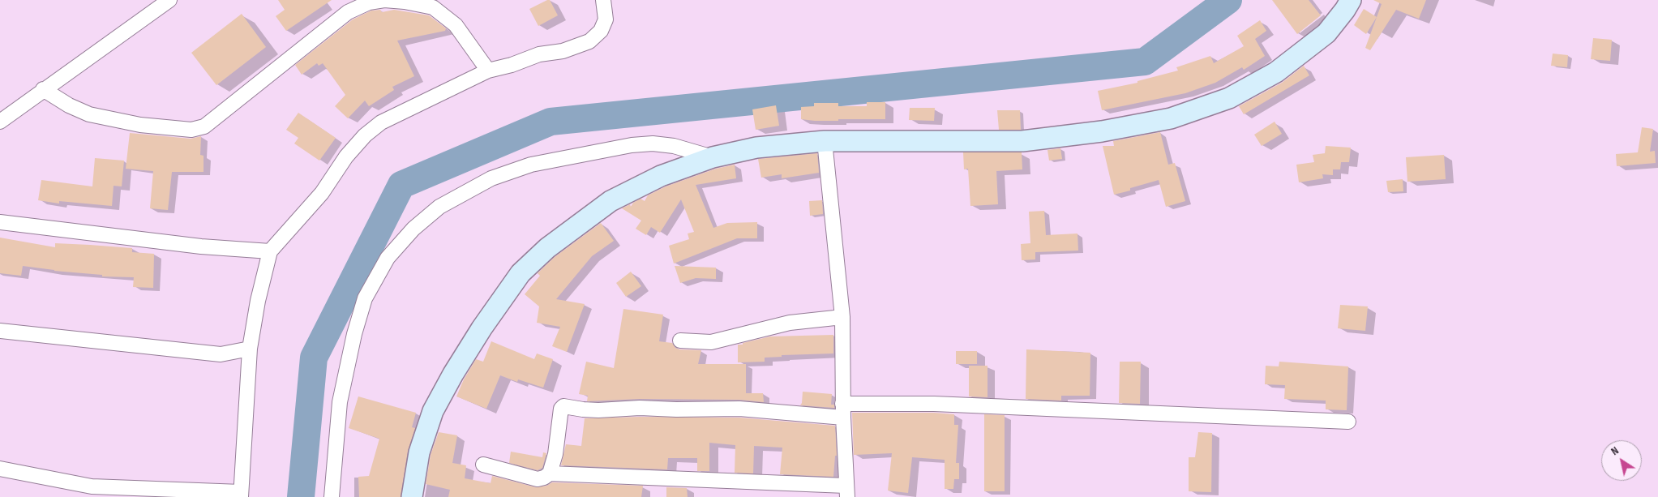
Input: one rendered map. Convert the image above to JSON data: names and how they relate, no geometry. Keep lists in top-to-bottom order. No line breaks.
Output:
{"north":"top left"}
